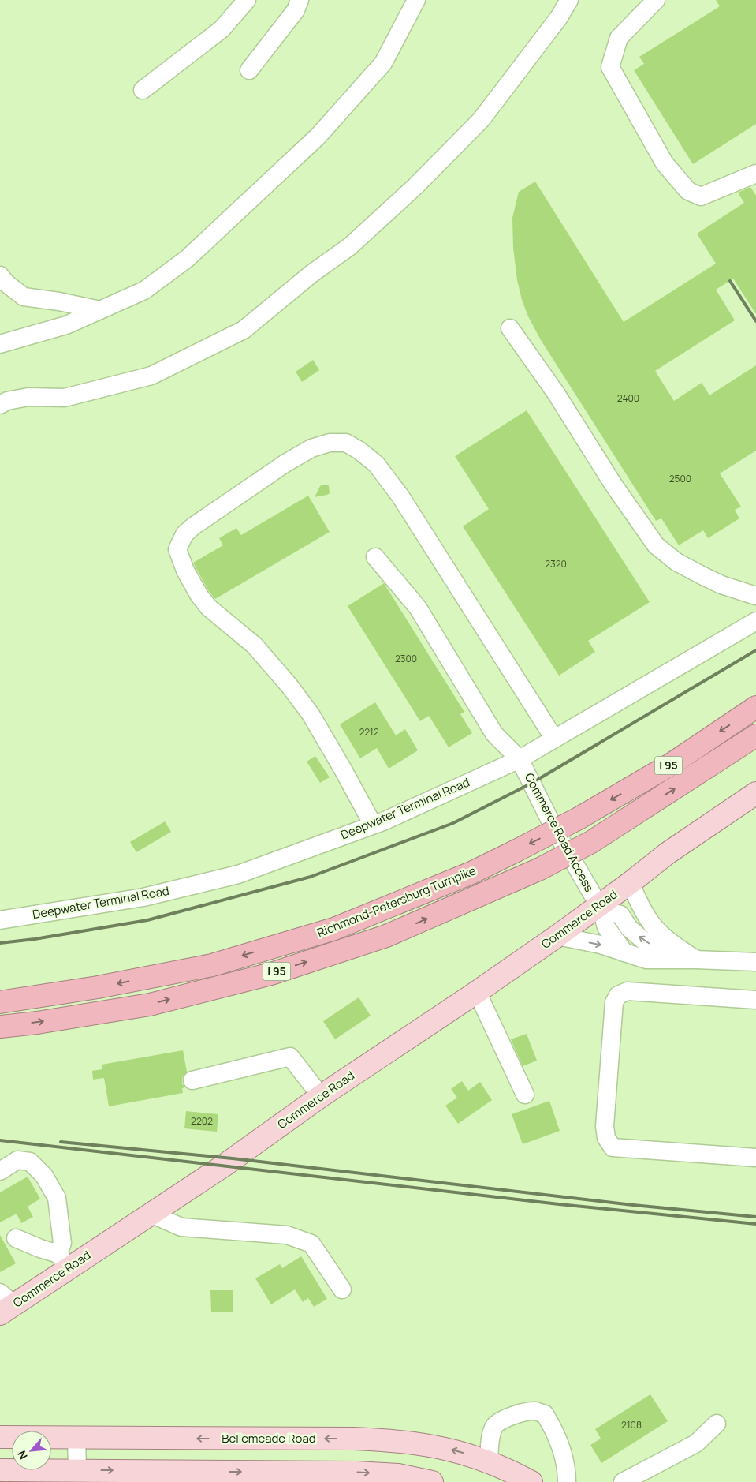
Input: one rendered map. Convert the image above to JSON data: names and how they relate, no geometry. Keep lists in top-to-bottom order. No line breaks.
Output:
{"streets":{"highway":["I 95","Richmond-Petersburg Turnpike"],"main road":["Commerce Road","Bellemeade Road"],"street":["Deepwater Terminal Road","Commerce Road Access"]},"crossings":[["Deepwater Terminal Road","Commerce Road Access"],["Commerce Road Access","Commerce Road"]],"house_numbers":["2400","2500","2320","2300","2212","2202","2108"],"north":"bottom left"}
